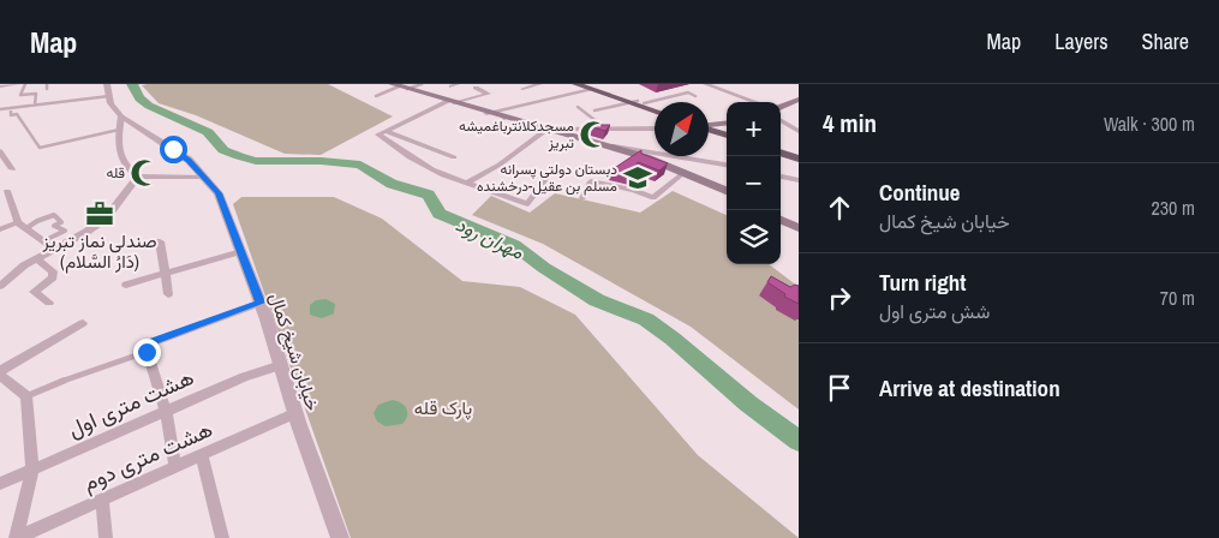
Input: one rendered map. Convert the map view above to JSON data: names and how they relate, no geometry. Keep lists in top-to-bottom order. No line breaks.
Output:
{"streets":{"street":["خیابان شیخ کمال","هشت متری اول","هشت متری دوم"]},"crossings":[["خیابان شیخ کمال","هشت متری اول"],["خیابان شیخ کمال","هشت متری دوم"]],"water":["مهران رود"],"parks":["پارک قله"],"places":{"mosque":["مسجدکلانترباغمیشه تبریز","قله"],"school or university":["دبستان دولتی پسرانه مسلم بن عقیل-درخشنده"],"office":["صندلی نماز تبریز (دَارُ السَّلام)"]},"north":"top right","page":{"header":"Map","nav":["Map","Layers","Share"],"heading":["4 min","Walk · 300 m"],"map_buttons":["+","−"],"list":[["Continue","خیابان شیخ کمال","230 m"],["Turn right","شش متری اول","70 m"],"Arrive at destination"]}}
